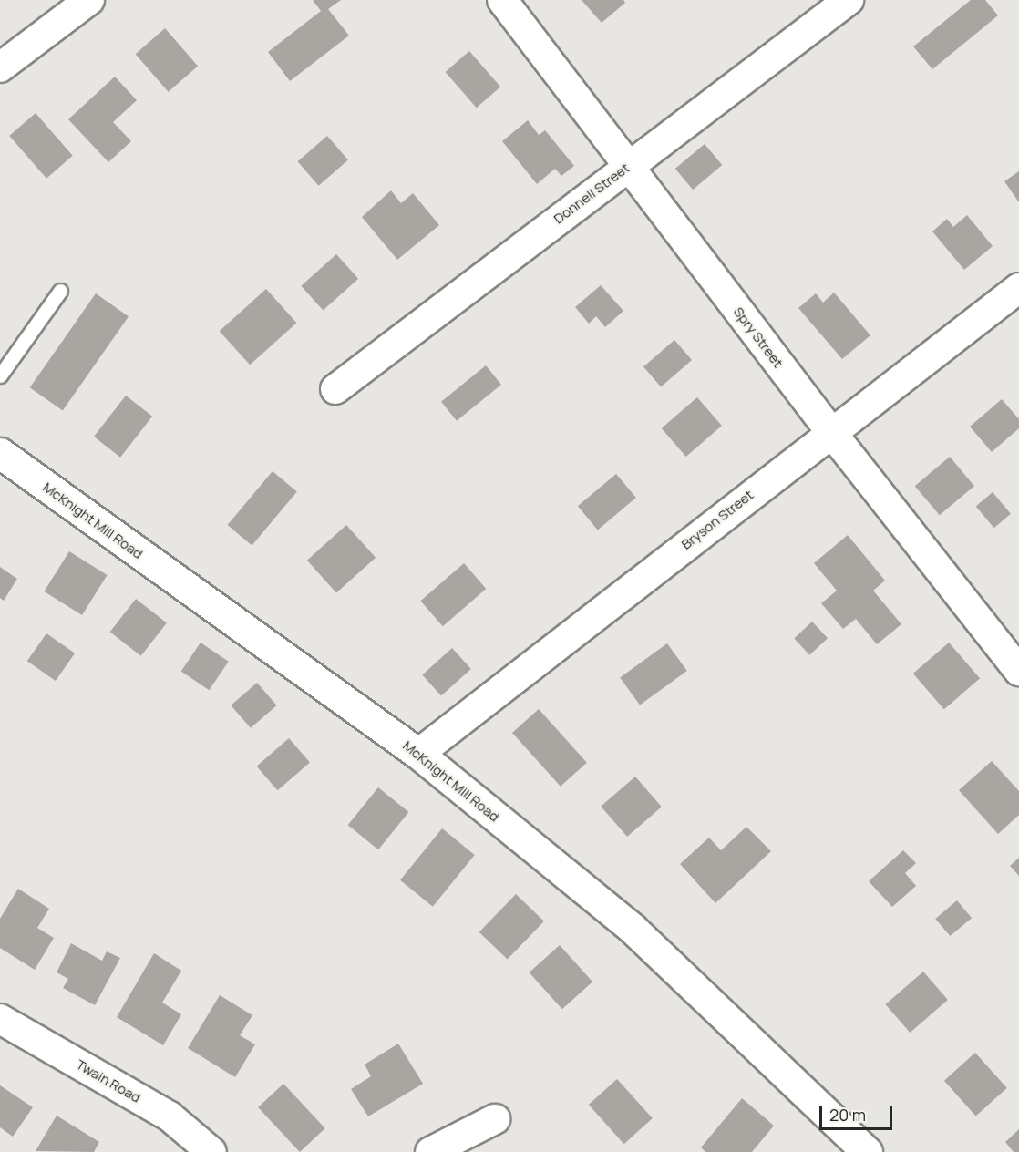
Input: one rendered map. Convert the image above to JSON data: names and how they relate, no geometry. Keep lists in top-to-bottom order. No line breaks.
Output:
{"streets":{"street":["Donnell Street","Spry Street","Bryson Street","McKnight Mill Road","Twain Road"]},"crossings":[["Donnell Street","Spry Street"],["Spry Street","Bryson Street"],["Bryson Street","McKnight Mill Road"]],"scale_bar":"20 m"}
